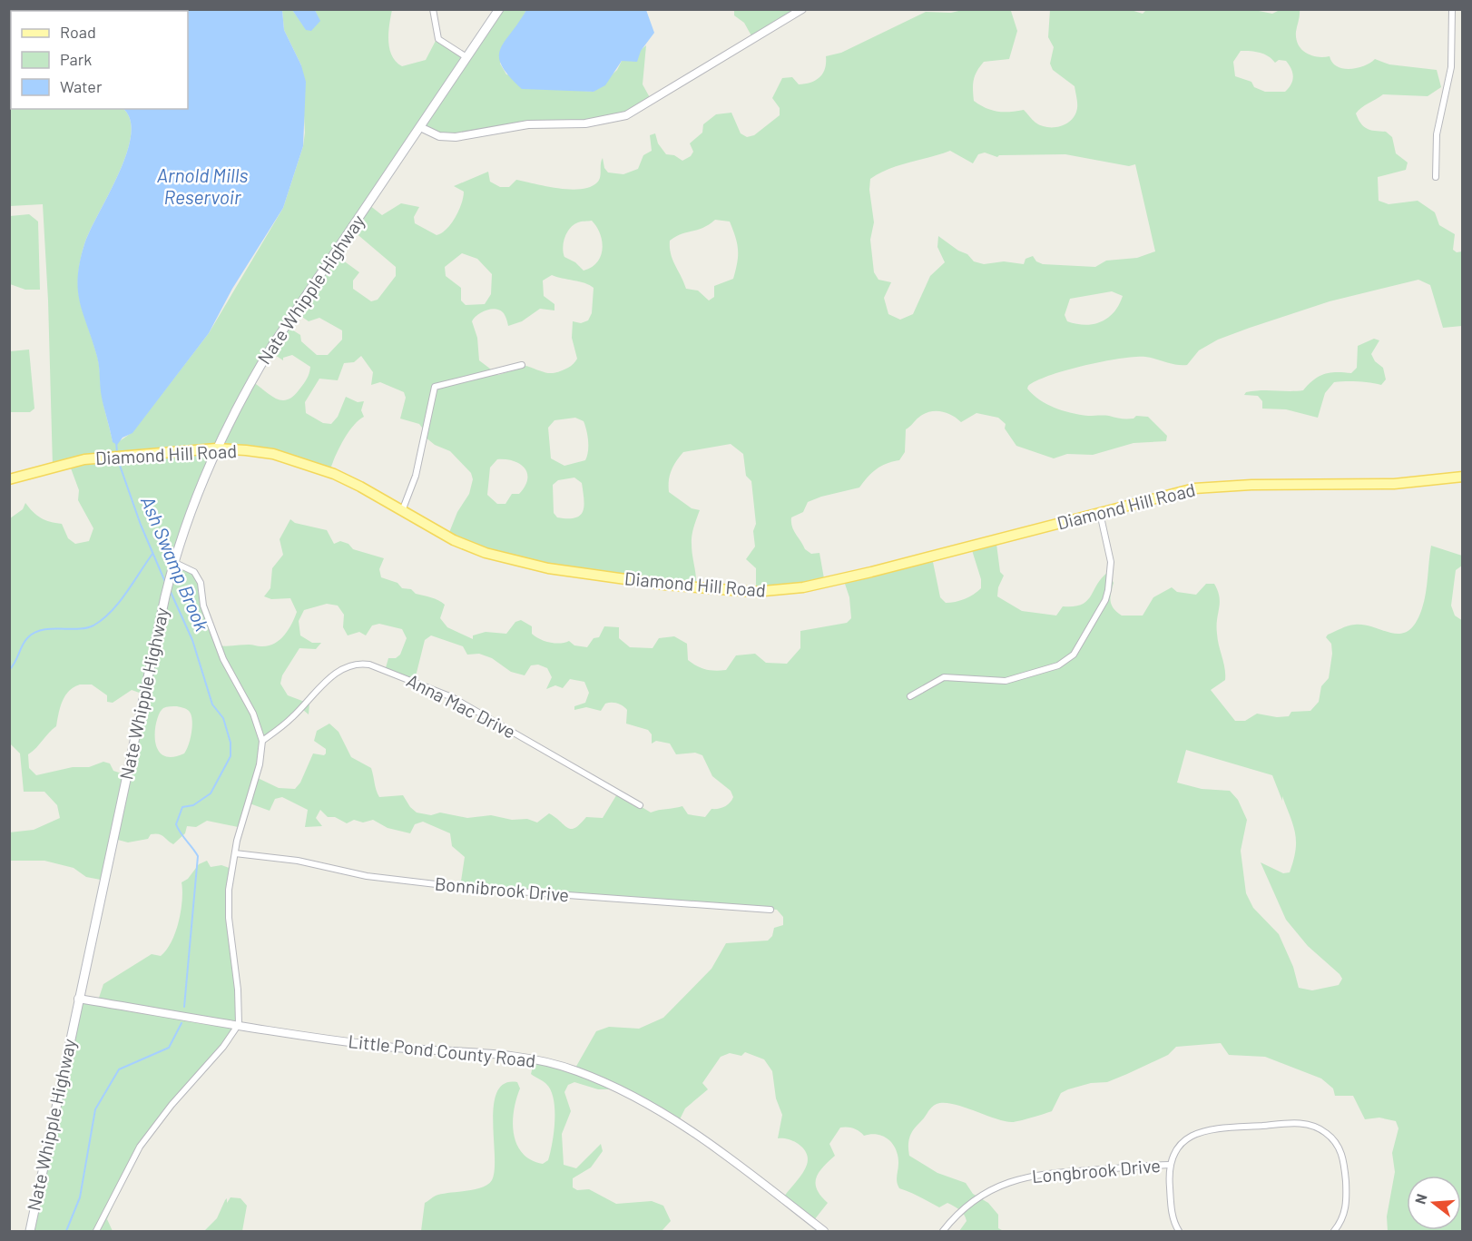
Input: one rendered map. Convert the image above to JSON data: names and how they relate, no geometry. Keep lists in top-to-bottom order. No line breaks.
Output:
{"streets":{"main road":["Nate Whipple Highway","Diamond Hill Road"],"street":["Anna Mac Drive","Bonnibrook Drive","Little Pond County Road","Longbrook Drive"]},"crossings":[["Nate Whipple Highway","Diamond Hill Road"],["Nate Whipple Highway","Little Pond County Road"]],"water":["Arnold Mills Reservoir","Ash Swamp Brook"],"legend":["Road","Park","Water"],"north":"left"}
